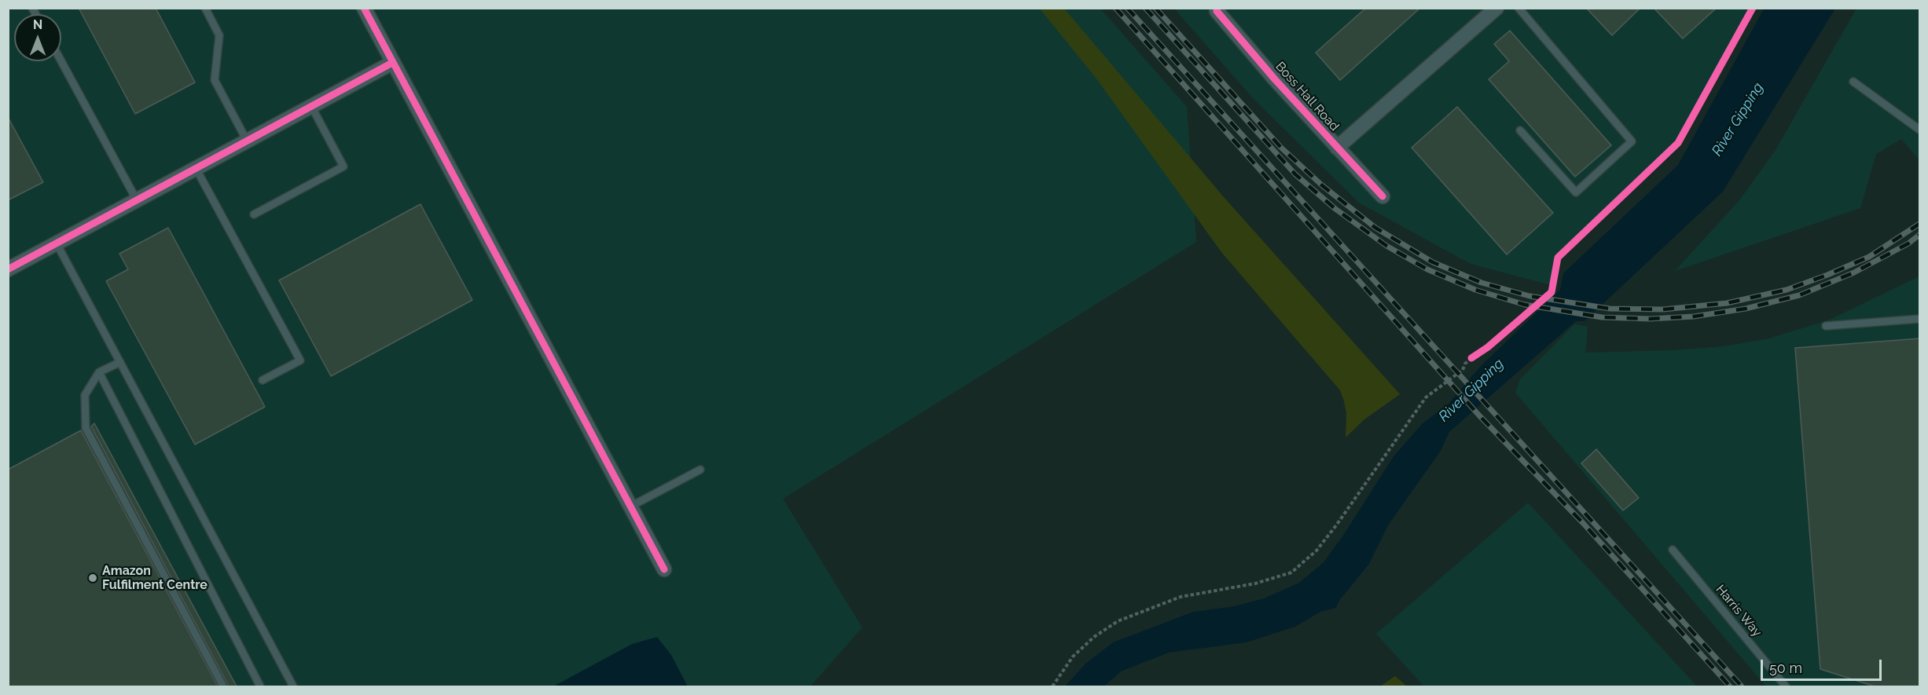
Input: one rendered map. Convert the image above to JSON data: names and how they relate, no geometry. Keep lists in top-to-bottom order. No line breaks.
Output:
{"streets":{"street":["Boss Hall Road"],"lane":["Harris Way"]},"water":["River Gipping"],"places":["Amazon Fulfilment Centre"],"scale_bar":"50 m","north":"top"}
